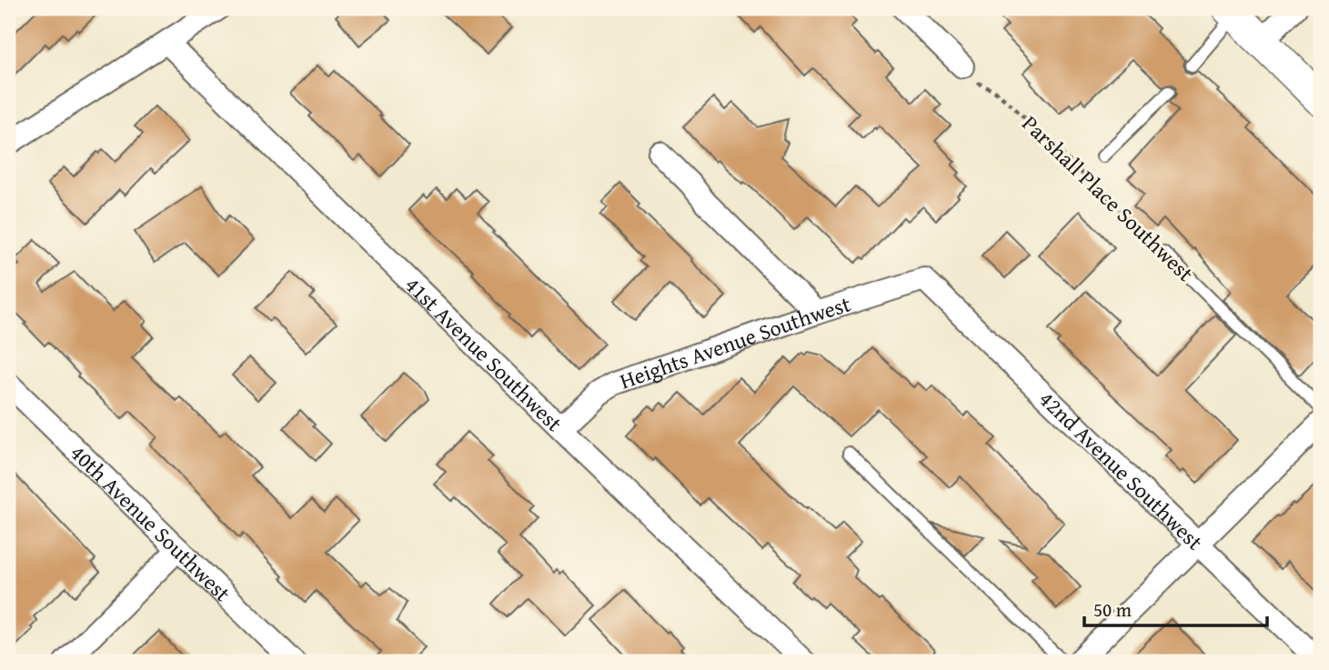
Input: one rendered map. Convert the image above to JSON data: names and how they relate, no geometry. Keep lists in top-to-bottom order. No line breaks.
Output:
{"streets":{"street":["Heights Avenue Southwest","41st Avenue Southwest","42nd Avenue Southwest","40th Avenue Southwest"],"lane":["Parshall Place Southwest"]},"crossings":[["Heights Avenue Southwest","41st Avenue Southwest"],["Heights Avenue Southwest","42nd Avenue Southwest"]],"scale_bar":"50 m"}
